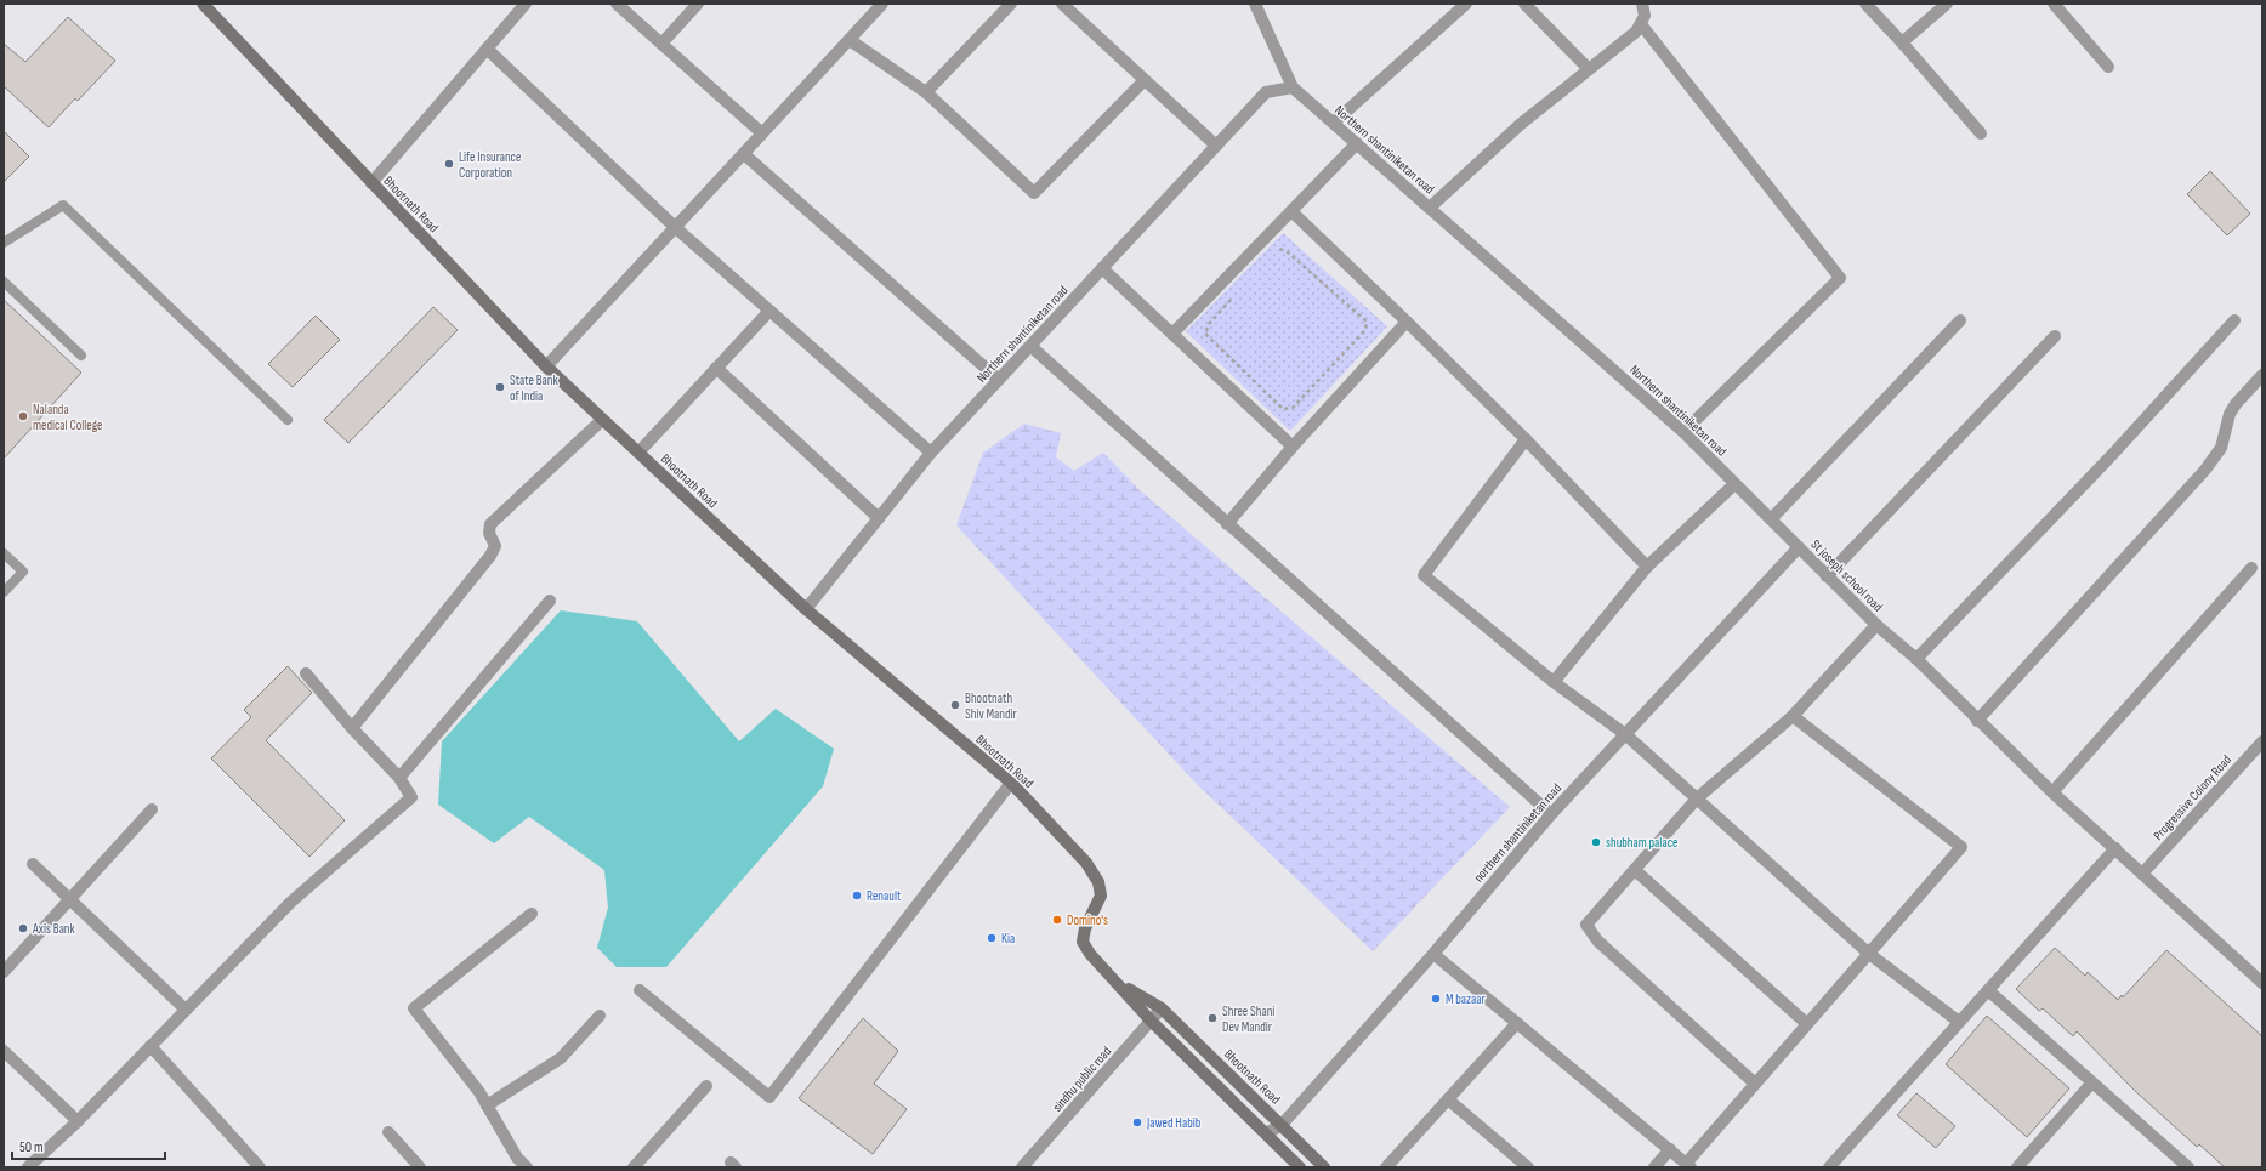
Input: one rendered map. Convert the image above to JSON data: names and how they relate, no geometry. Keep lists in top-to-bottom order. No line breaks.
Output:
{"streets":{"street":["Northern shantiniketan road","Bhootnath Road","St joseph school road","Progressive Colony Road","northern shantiniketan road","sindhu public road"]},"crossings":[["Northern shantiniketan road","Bhootnath Road"],["Northern shantiniketan road","St joseph school road"],["Bhootnath Road","northern shantiniketan road"],["Bhootnath Road","sindhu public road"],["St joseph school road","Progressive Colony Road"]],"places":["Life Insurance Corporation","State Bank of India","Nalanda medical College","Bhootnath Shiv Mandir","shubham palace","Renault","Domino's","Axis Bank","Kia","M bazaar","Shree Shani Dev Mandir","Jawed Habib"],"scale_bar":"50 m"}
